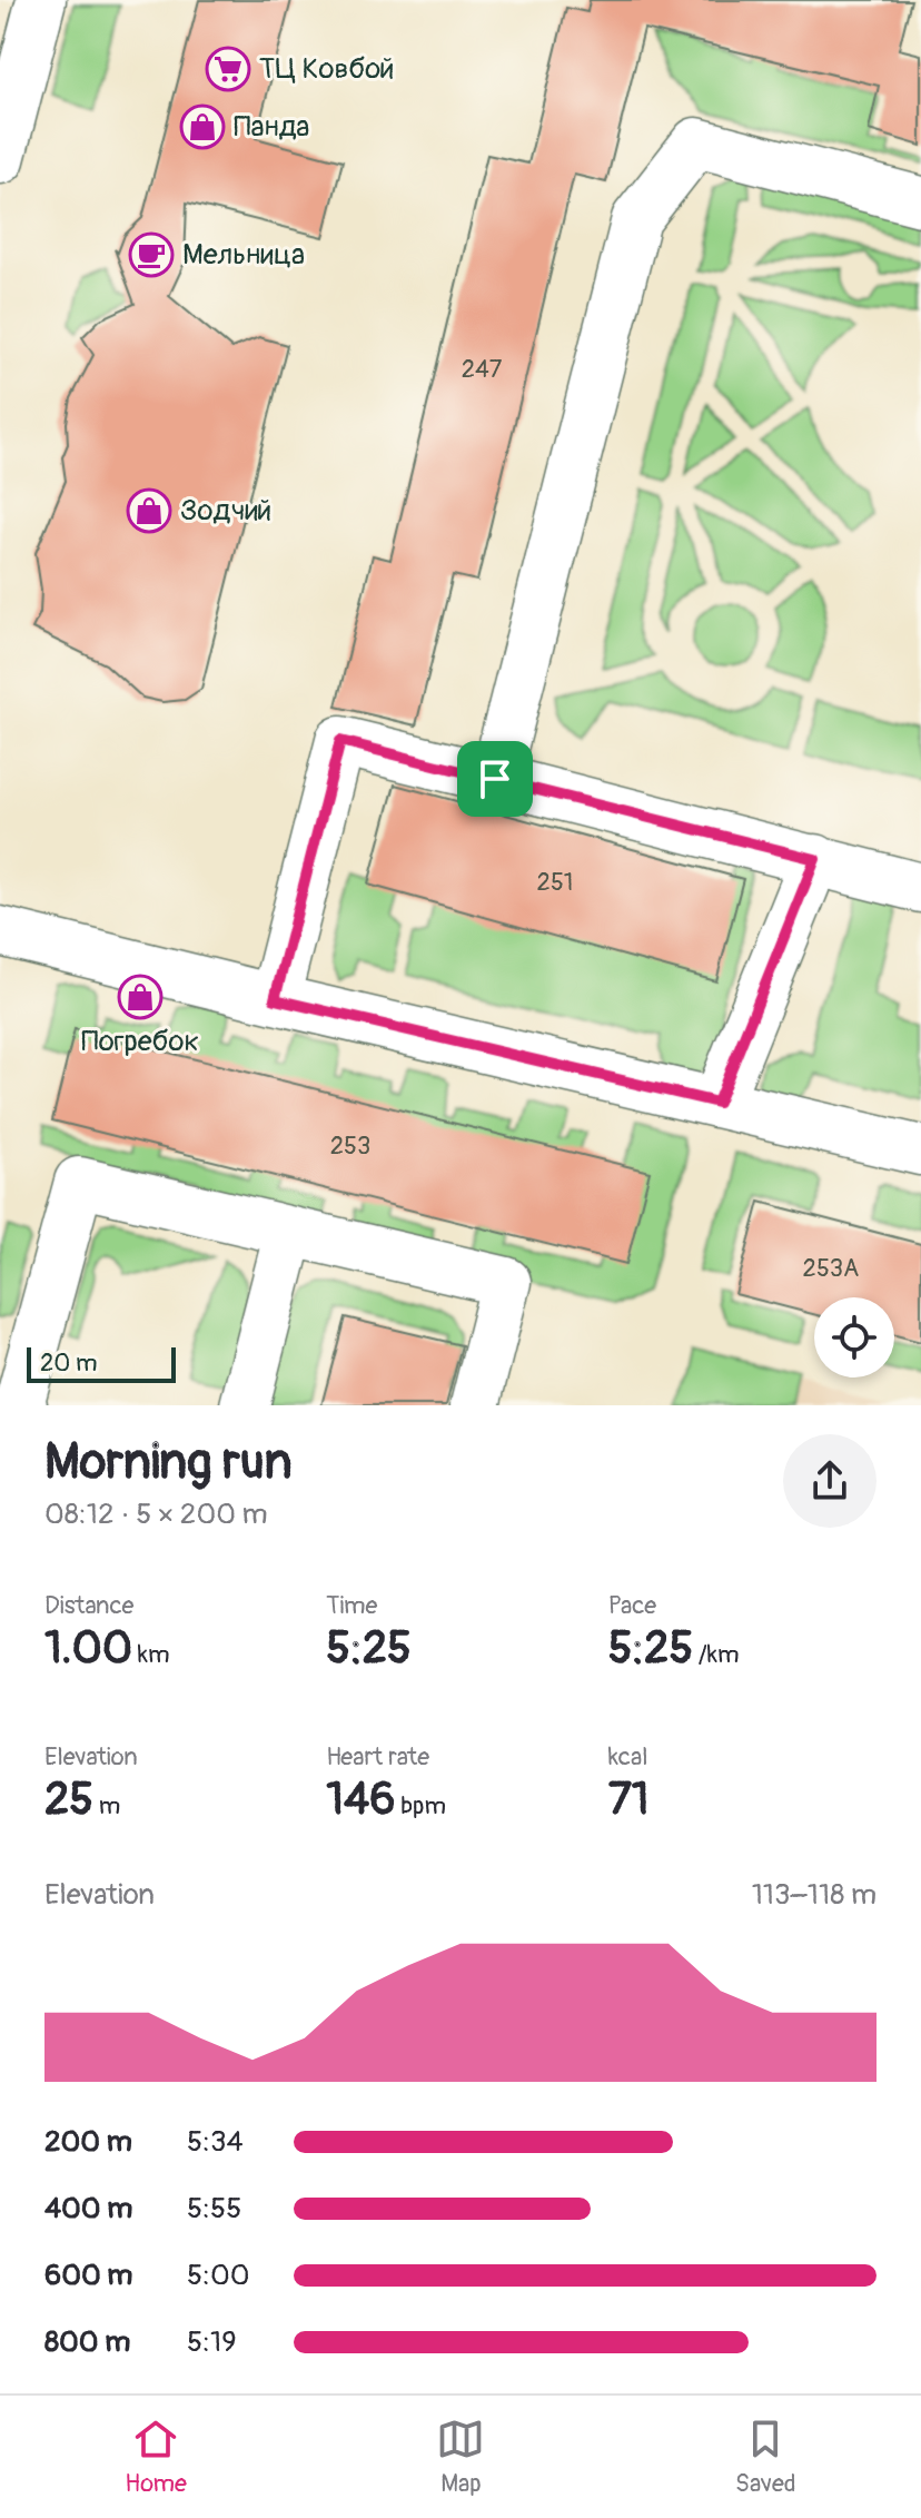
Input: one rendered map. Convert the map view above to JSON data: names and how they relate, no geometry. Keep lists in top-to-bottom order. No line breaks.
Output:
{"places":{"supermarket":["ТЦ Ковбой"],"shop":["Панда","Зодчий","Погребок"],"cafe":["Мельница"]},"house_numbers":["247","251","253","253А"],"scale_bar":"20 m","page":{"scale":"20 m","heading":["Morning run","08:12 · 5 × 200 m"],"stats":[["Distance","1.00 km"],["Time","5:25"],["Pace","5:25 /km"],["Elevation","25 m"],["Heart rate","146 bpm"],["kcal","71"]],"chart":["Elevation","113–118 m"],"list":[{"name":"200 m","note":"5:34"},{"name":"400 m","note":"5:55"},{"name":"600 m","note":"5:00"},{"name":"800 m","note":"5:19"}],"tabs":["Home","Map","Saved"]}}
